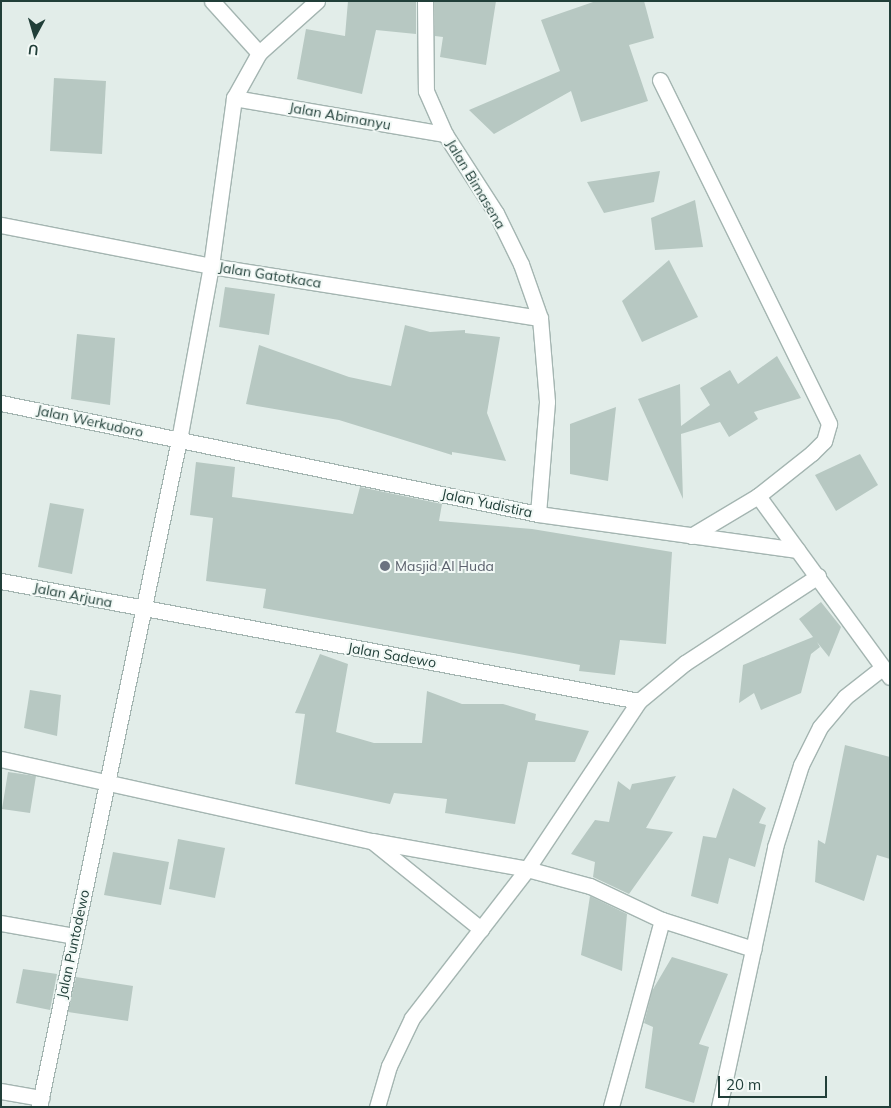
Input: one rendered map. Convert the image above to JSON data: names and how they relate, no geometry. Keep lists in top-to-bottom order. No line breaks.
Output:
{"streets":{"street":["Jalan Abimanyu","Jalan Bimasena","Jalan Gatotkaca","Jalan Werkudoro","Jalan Yudistira","Jalan Arjuna","Jalan Sadewo","Jalan Puntodewo"]},"crossings":[["Jalan Abimanyu","Jalan Bimasena"],["Jalan Abimanyu","Jalan Puntodewo"],["Jalan Bimasena","Jalan Gatotkaca"],["Jalan Bimasena","Jalan Yudistira"],["Jalan Gatotkaca","Jalan Puntodewo"],["Jalan Werkudoro","Jalan Yudistira"],["Jalan Werkudoro","Jalan Puntodewo"],["Jalan Yudistira","Jalan Puntodewo"],["Jalan Arjuna","Jalan Sadewo"],["Jalan Arjuna","Jalan Puntodewo"],["Jalan Sadewo","Jalan Puntodewo"]],"places":["Masjid Al Huda"],"scale_bar":"20 m","north":"bottom"}
